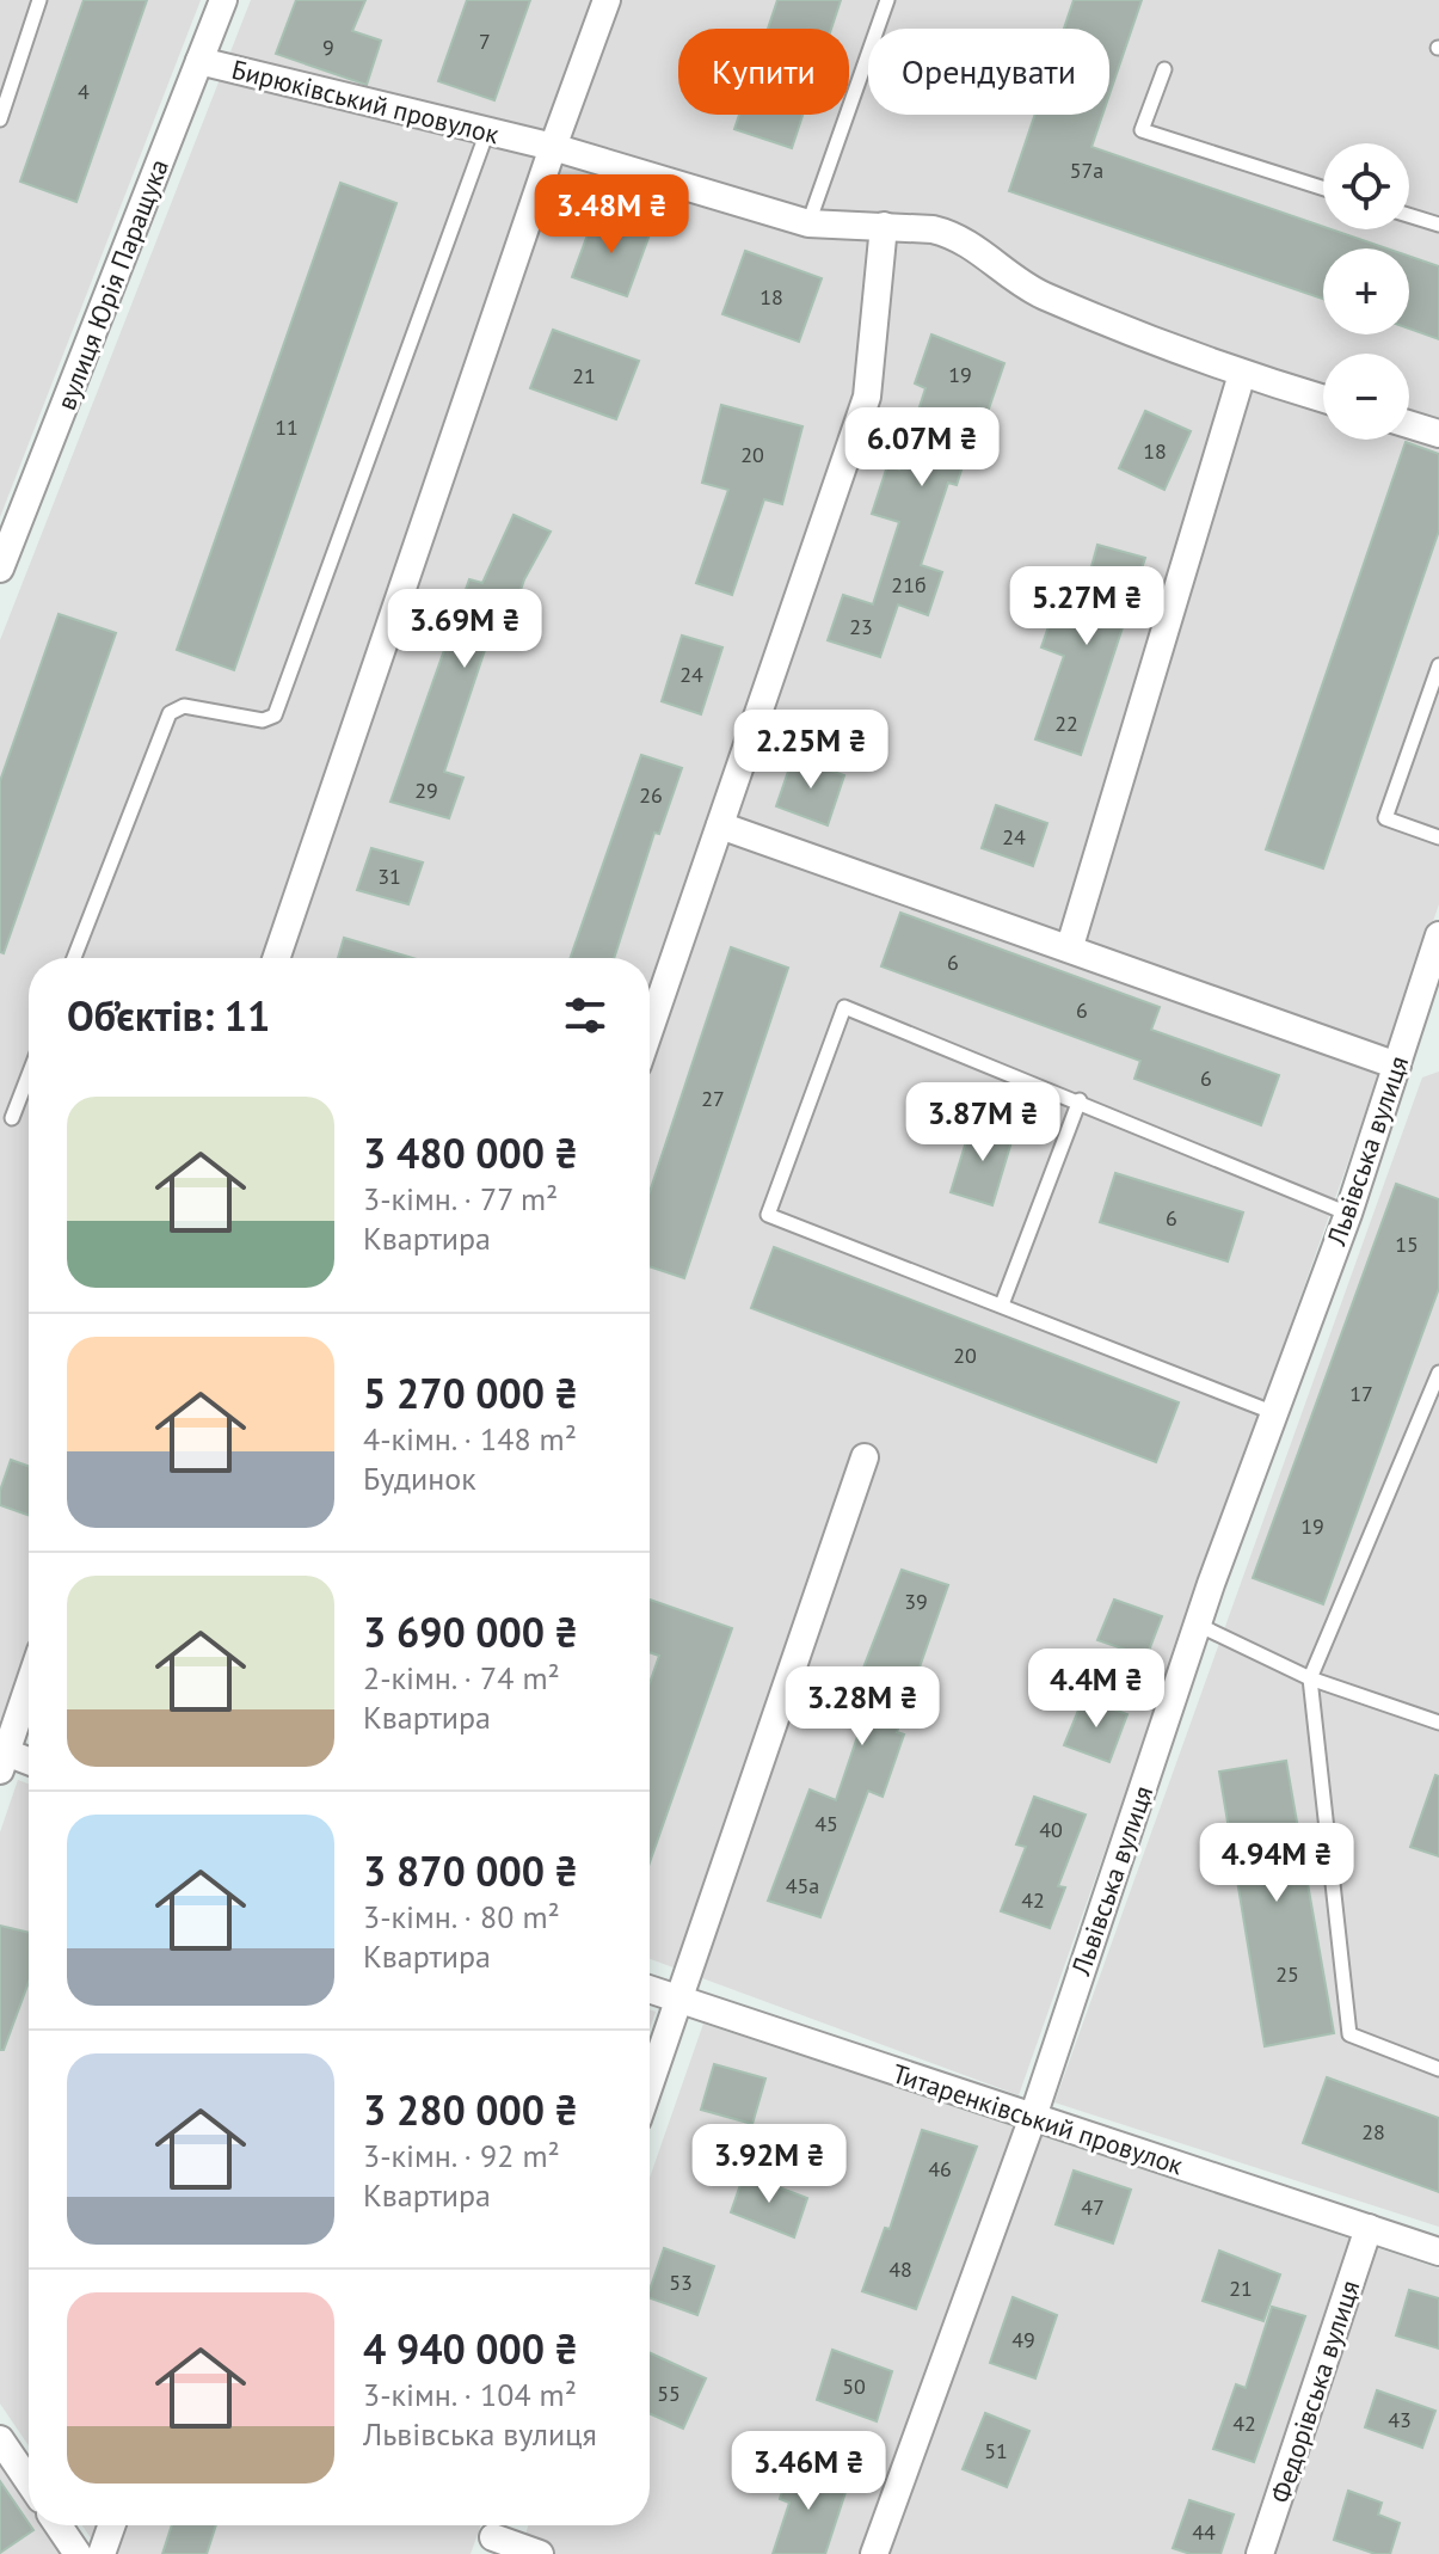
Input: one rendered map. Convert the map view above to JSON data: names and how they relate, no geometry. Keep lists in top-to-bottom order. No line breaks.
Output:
{"streets":{"street":["Бирюківський провулок","вулиця Юрія Паращука","Львівська вулиця","Титаренківський провулок","Федорівська вулиця"]},"crossings":[["Бирюківський провулок","вулиця Юрія Паращука"],["Львівська вулиця","Титаренківський провулок"],["Титаренківський провулок","Федорівська вулиця"]],"house_numbers":["7","9","4","57а","18","19","21","11","18","20","21б","23","24","22","29","26","24","31","6","6","6","27","6","15","20","17","19","39","45","40","45а","42","25","28","46","47","48","53","21","49","50","55","43","42","51","44"],"page":{"chip":["Купити","Орендувати"],"map_buttons":["+","−"],"price":["3.48M ₴","6.07M ₴","5.27M ₴","3.69M ₴","2.25M ₴","3.87M ₴","4.4M ₴","3.28M ₴","4.94M ₴","3.92M ₴","3.46M ₴"],"heading":"Об’єктів: 11","list":[{"name":"3 480 000 ₴","note":"3-кімн. · 77 m² · Квартира"},{"name":"5 270 000 ₴","note":"4-кімн. · 148 m² · Будинок"},{"name":"3 690 000 ₴","note":"2-кімн. · 74 m² · Квартира"},{"name":"3 870 000 ₴","note":"3-кімн. · 80 m² · Квартира"},{"name":"3 280 000 ₴","note":"3-кімн. · 92 m² · Квартира"},{"name":"4 940 000 ₴","note":"3-кімн. · 104 m² · Львівська вулиця"}]}}
